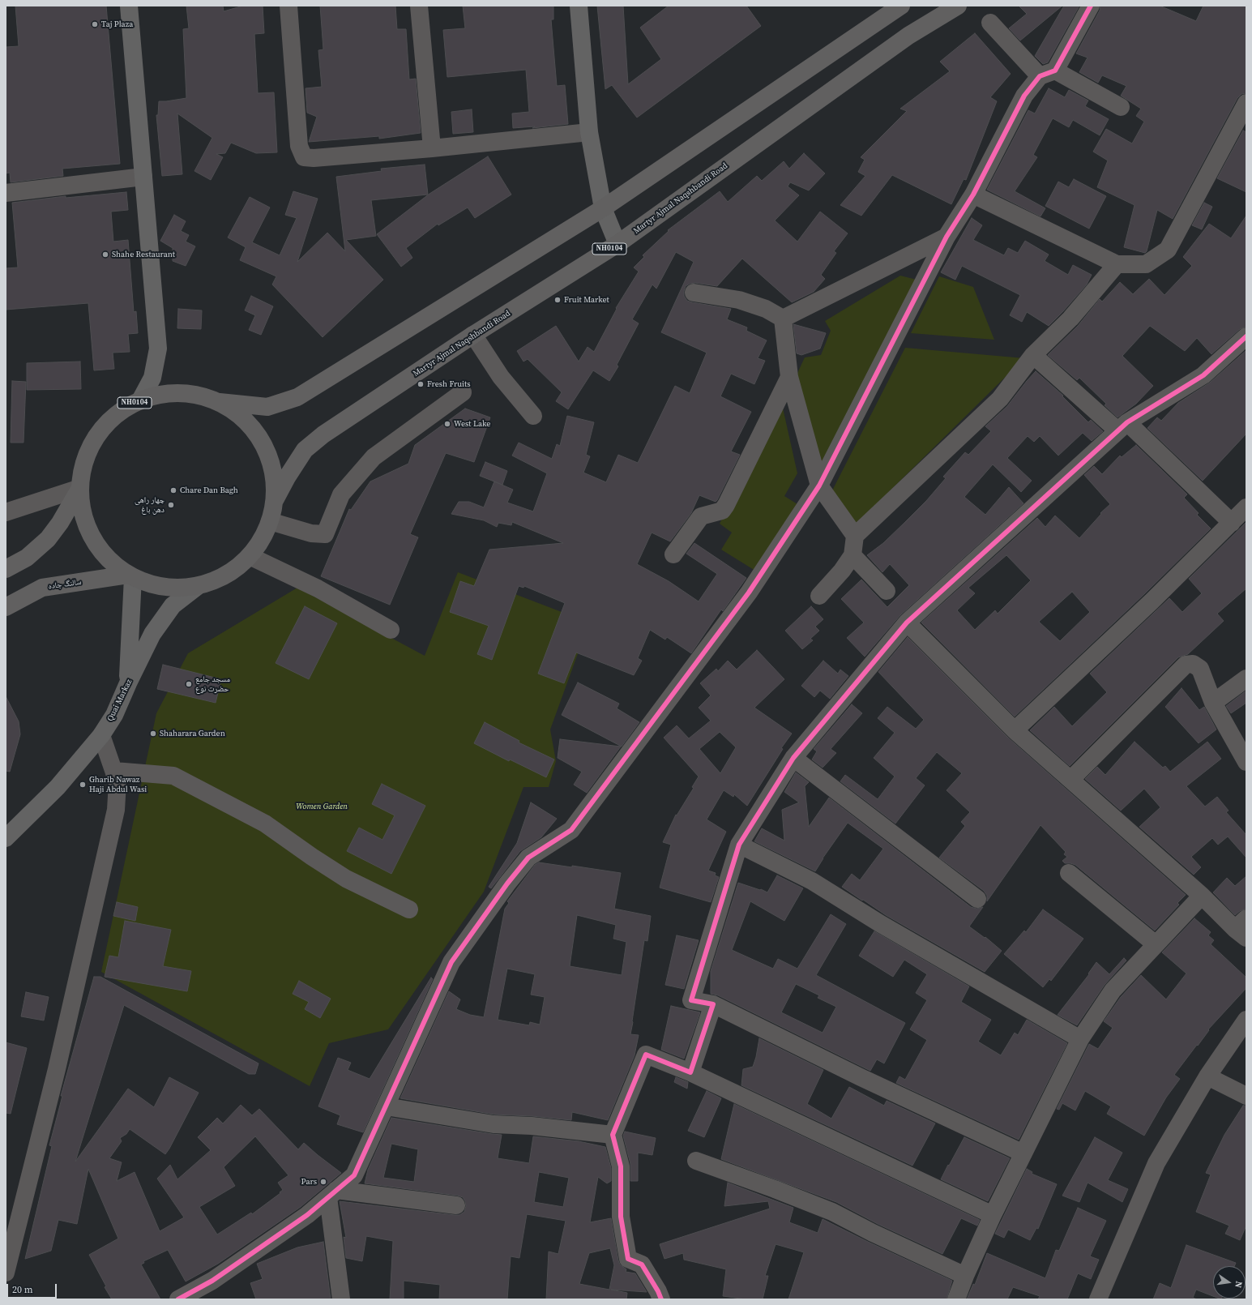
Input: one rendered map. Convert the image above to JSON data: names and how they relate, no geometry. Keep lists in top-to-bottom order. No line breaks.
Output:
{"streets":{"highway":["Martyr Ajmal Naqshbandi Road","NH0104","سالنگ جاده"],"main road":["Quai Markaz"]},"crossings":[["Martyr Ajmal Naqshbandi Road","NH0104"],["NH0104","سالنگ جاده"],["NH0104","Quai Markaz"]],"parks":["Women Garden"],"places":["Taj Plaza","Shahe Restaurant","Fruit Market","Fresh Fruits","West Lake","Chare Dan Bagh","چهار راهی دهن باغ","مسجد جامع حضرت نوع","Shaharara Garden","Gharib Nawaz Haji Abdul Wasi","Pars"],"scale_bar":"20 m","north":"right"}
